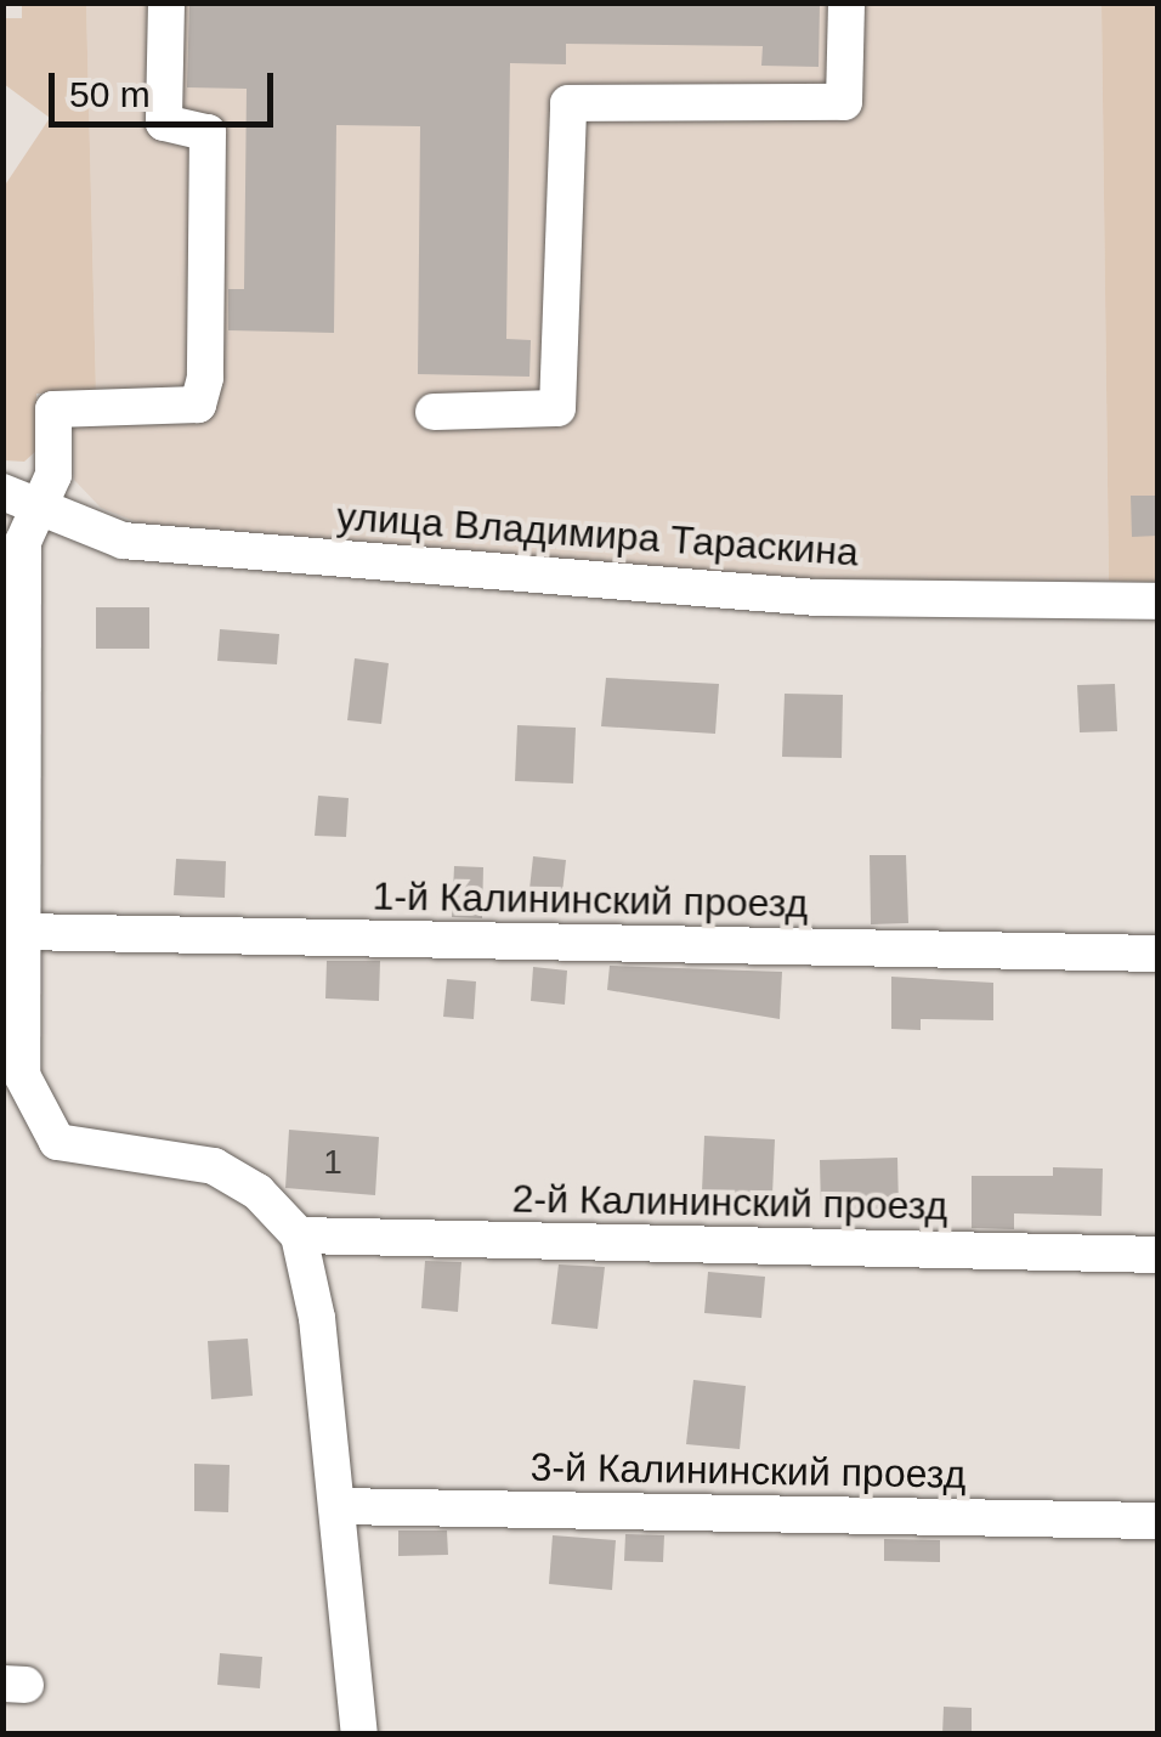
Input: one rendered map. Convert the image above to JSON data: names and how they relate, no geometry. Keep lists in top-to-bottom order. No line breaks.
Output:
{"streets":{"street":["улица Владимира Тараскина","1-й Калининский проезд","2-й Калининский проезд","3-й Калининский проезд"]},"house_numbers":["1"],"scale_bar":"50 m"}
